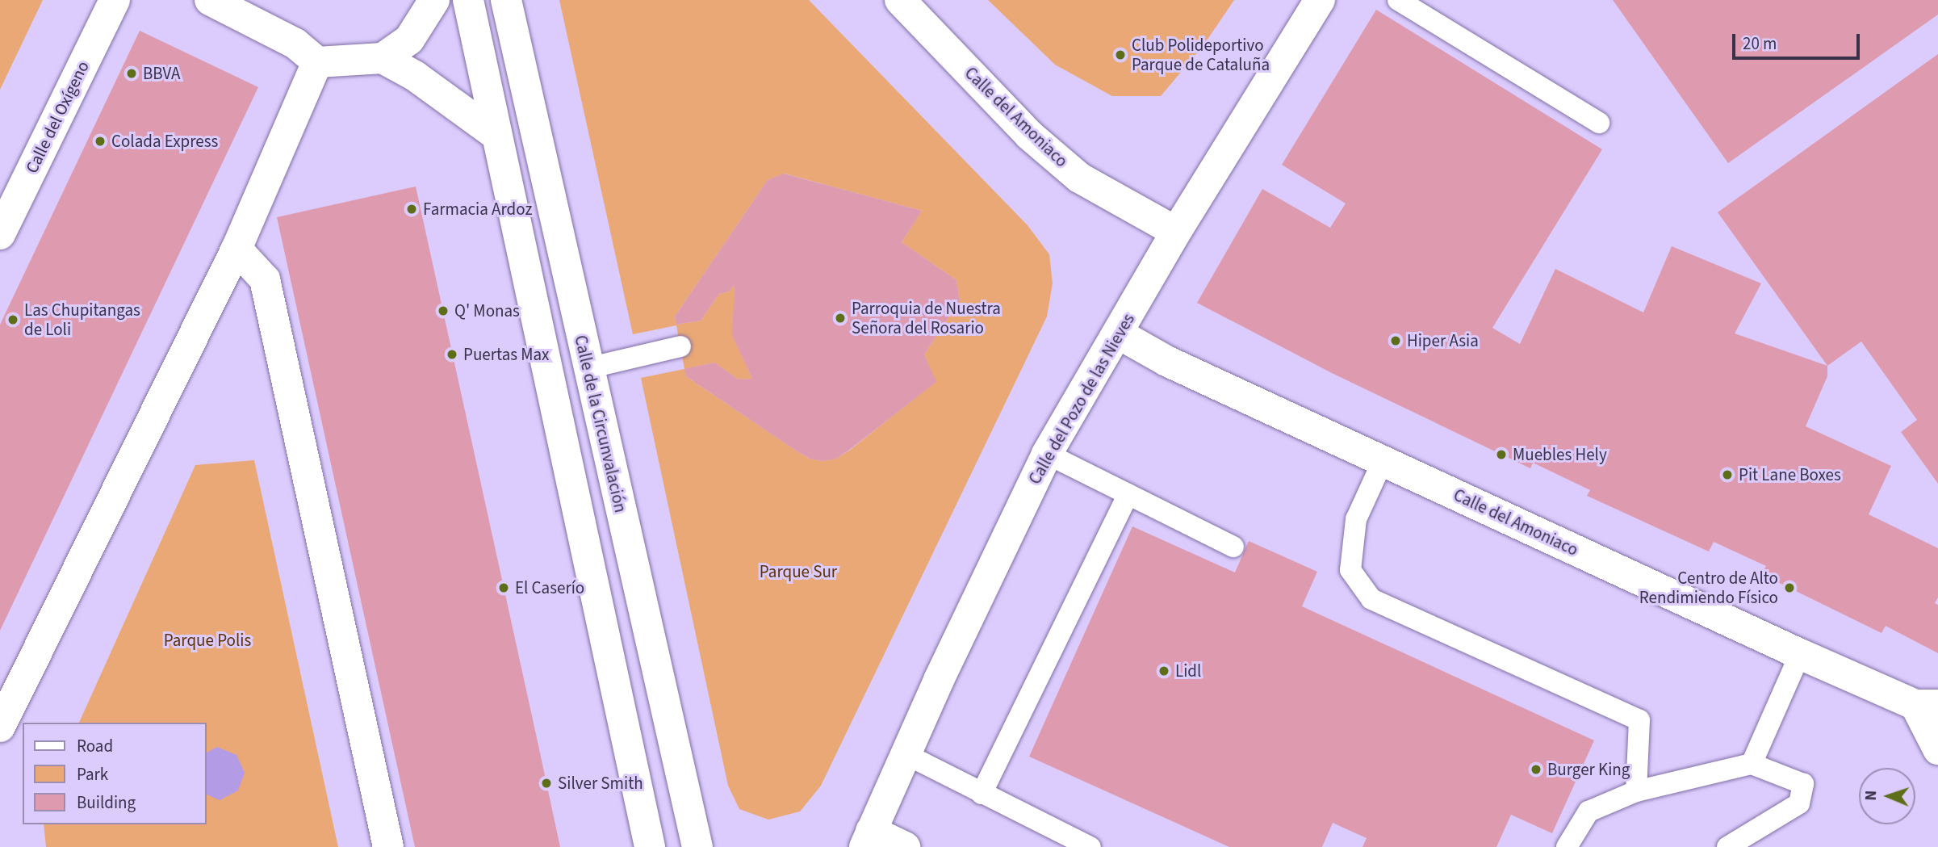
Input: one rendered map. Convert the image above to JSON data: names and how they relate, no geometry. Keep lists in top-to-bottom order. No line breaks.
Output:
{"streets":{"street":["Calle del Oxígeno","Calle del Amoniaco","Calle del Pozo de las Nieves","Calle de la Circunvalación"]},"crossings":[["Calle del Amoniaco","Calle del Pozo de las Nieves"]],"parks":["Parque Sur","Parque Polis"],"places":["Club Polideportivo Parque de Cataluña","BBVA","Colada Express","Farmacia Ardoz","Q' Monas","Parroquia de Nuestra Señora del Rosario","Las Chupitangas de Loli","Hiper Asia","Puertas Max","Muebles Hely","Pit Lane Boxes","El Caserío","Centro de Alto Rendimiendo Físico","Lidl","Burger King","Silver Smith"],"legend":["Road","Park","Building"],"scale_bar":"20 m","north":"left"}
